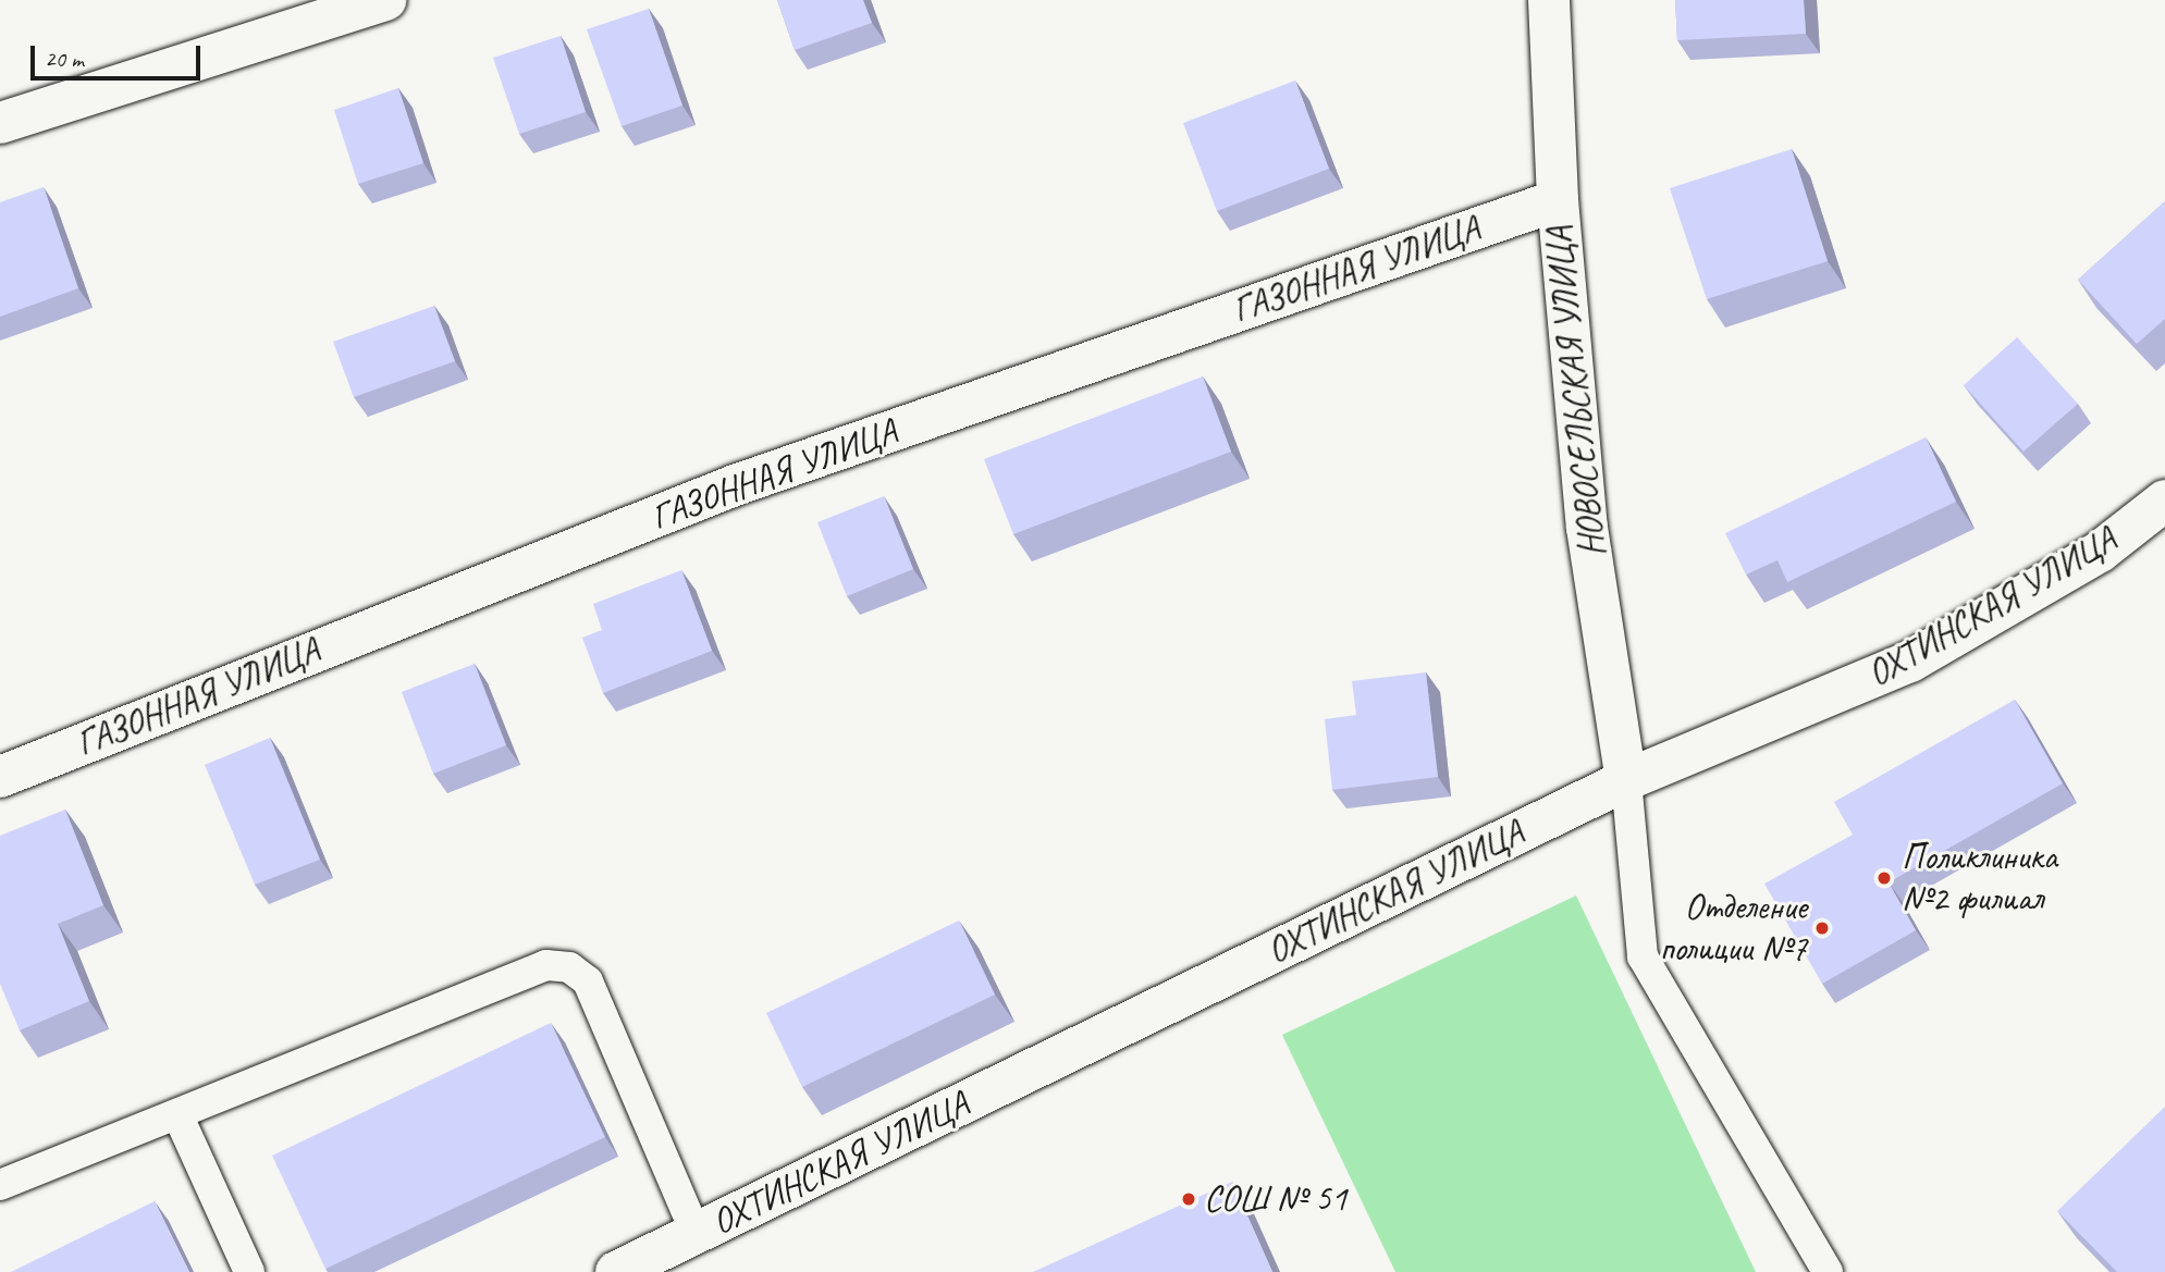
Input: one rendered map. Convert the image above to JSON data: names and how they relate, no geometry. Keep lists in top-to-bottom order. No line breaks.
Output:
{"streets":{"street":["ГАЗОННАЯ УЛИЦА","НОВОСЕЛЬСКАЯ УЛИЦА","ОХТИНСКАЯ УЛИЦА"]},"crossings":[["ГАЗОННАЯ УЛИЦА","НОВОСЕЛЬСКАЯ УЛИЦА"],["НОВОСЕЛЬСКАЯ УЛИЦА","ОХТИНСКАЯ УЛИЦА"]],"places":["Поликлиника №2 филиал","Отделение полиции №7","СОШ № 51"],"scale_bar":"20 m"}
